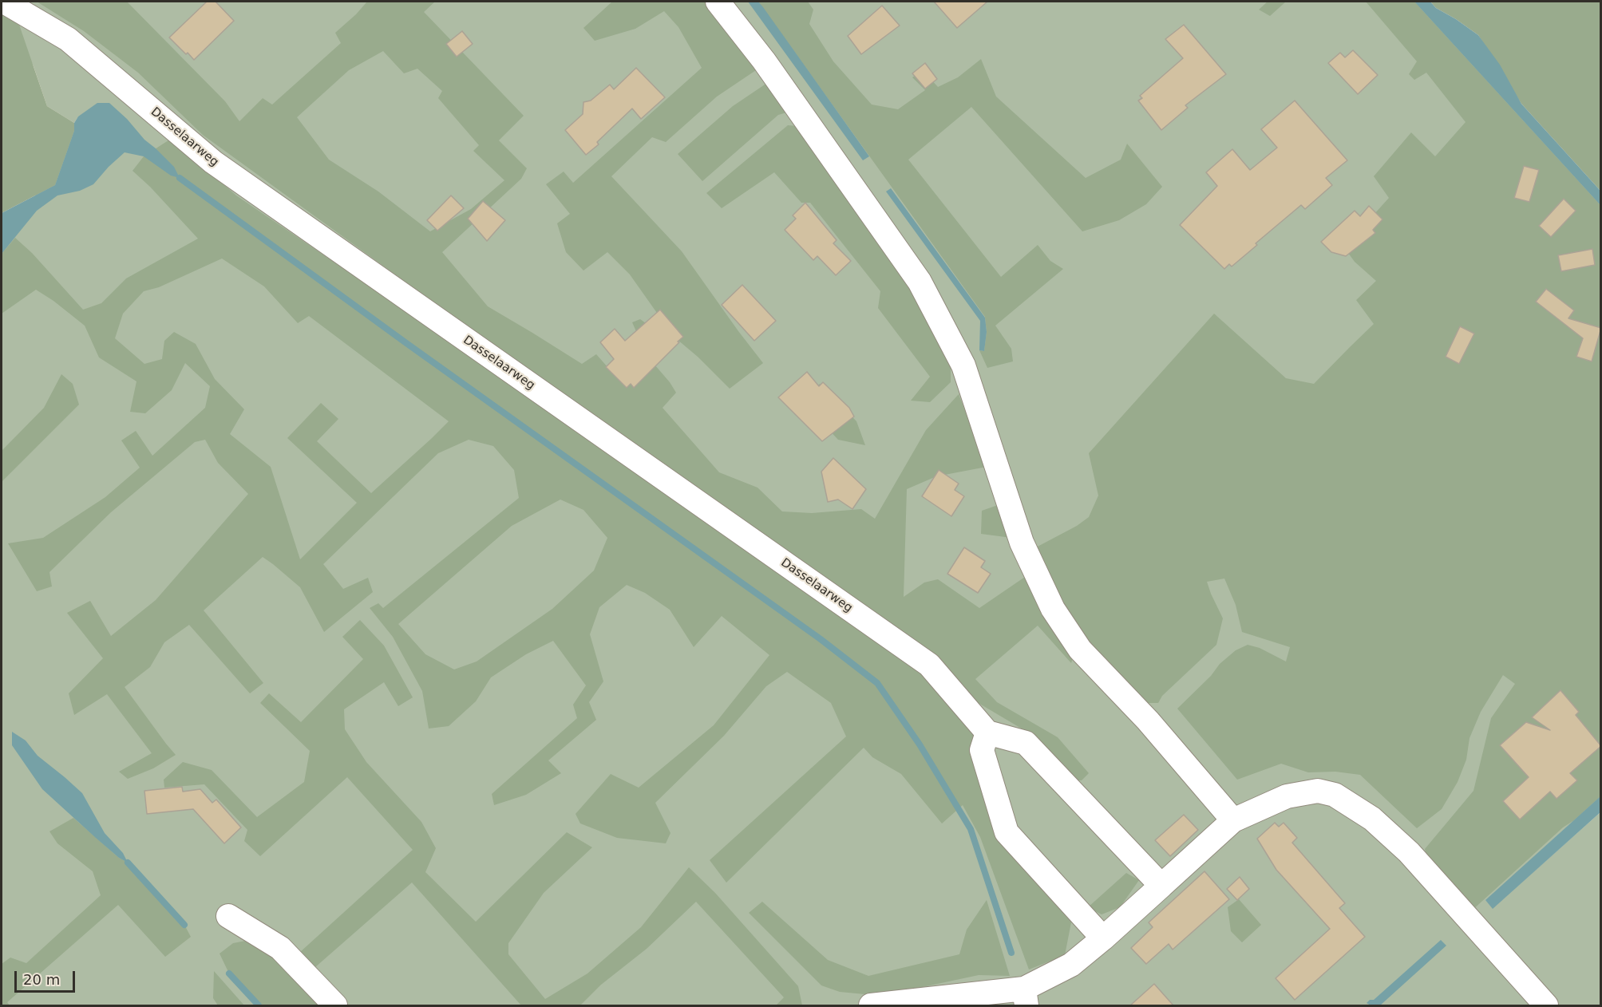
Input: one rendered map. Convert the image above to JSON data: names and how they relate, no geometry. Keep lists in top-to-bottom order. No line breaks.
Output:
{"streets":{"street":["Dasselaarweg"]},"scale_bar":"20 m"}
